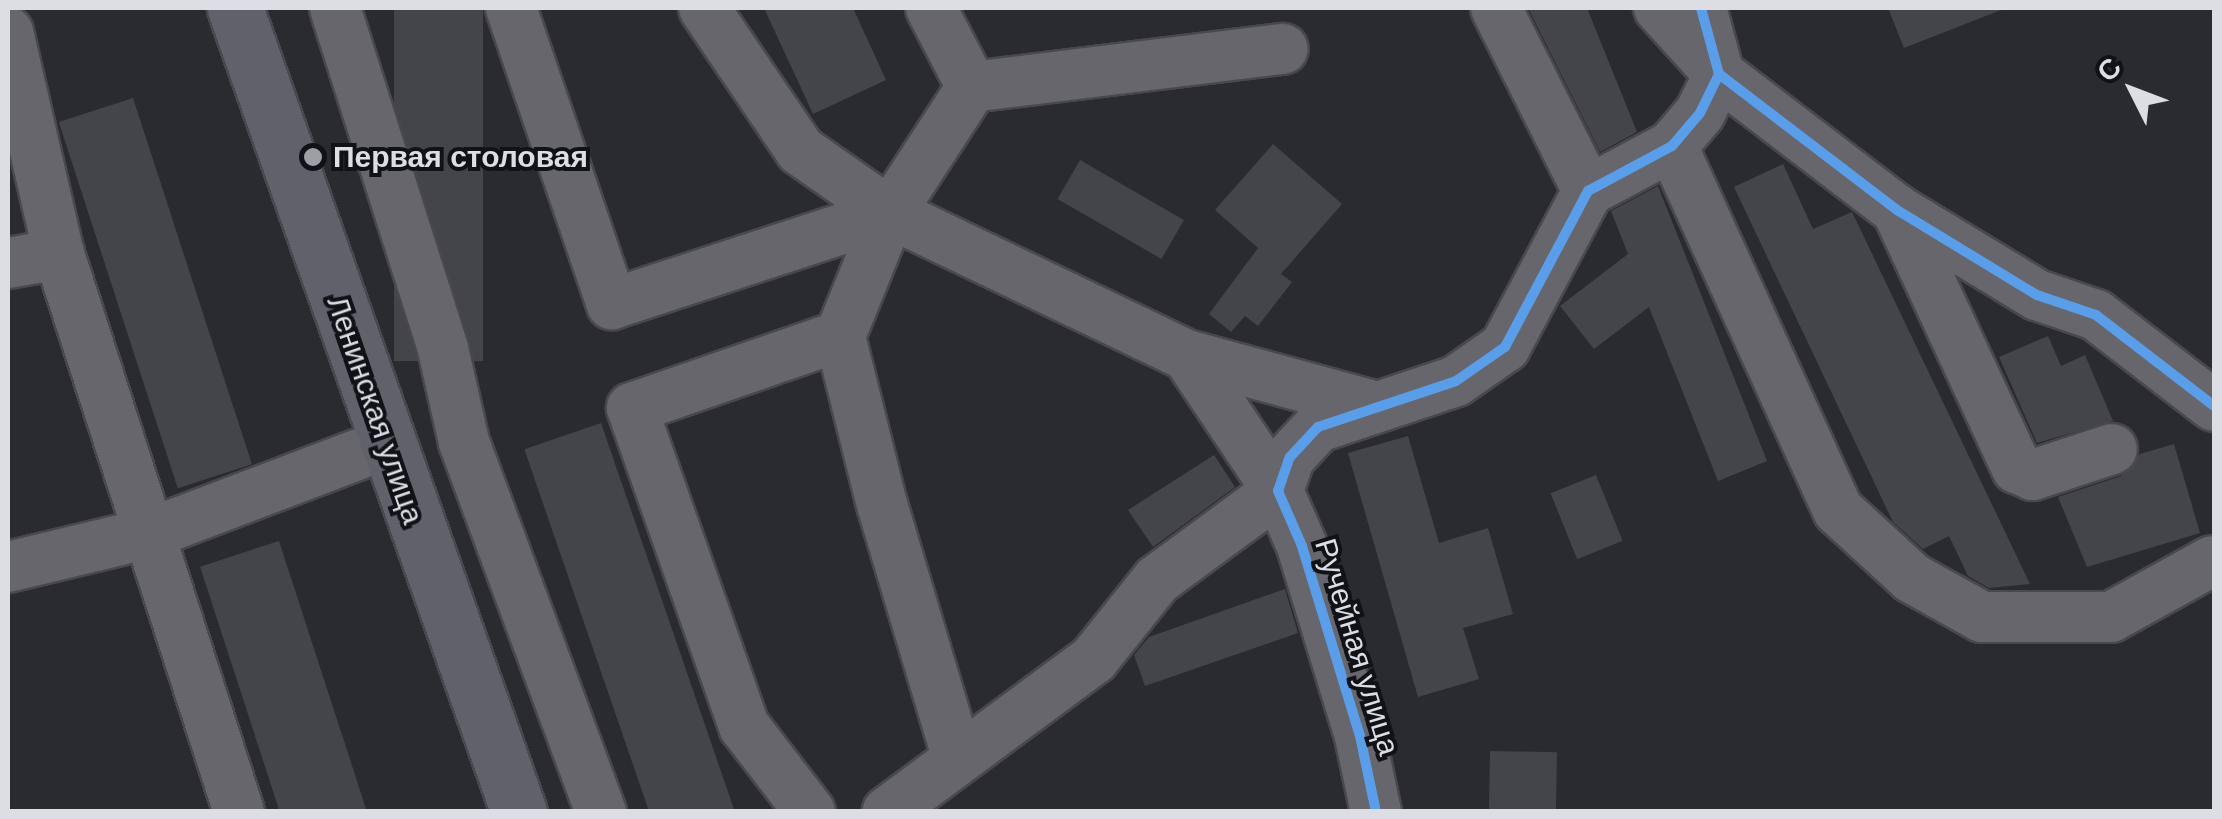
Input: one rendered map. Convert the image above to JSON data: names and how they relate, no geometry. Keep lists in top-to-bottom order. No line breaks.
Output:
{"streets":{"main road":["Ленинская улица"],"street":["Ручейная улица"]},"places":["Первая столовая"],"north":"top left"}
